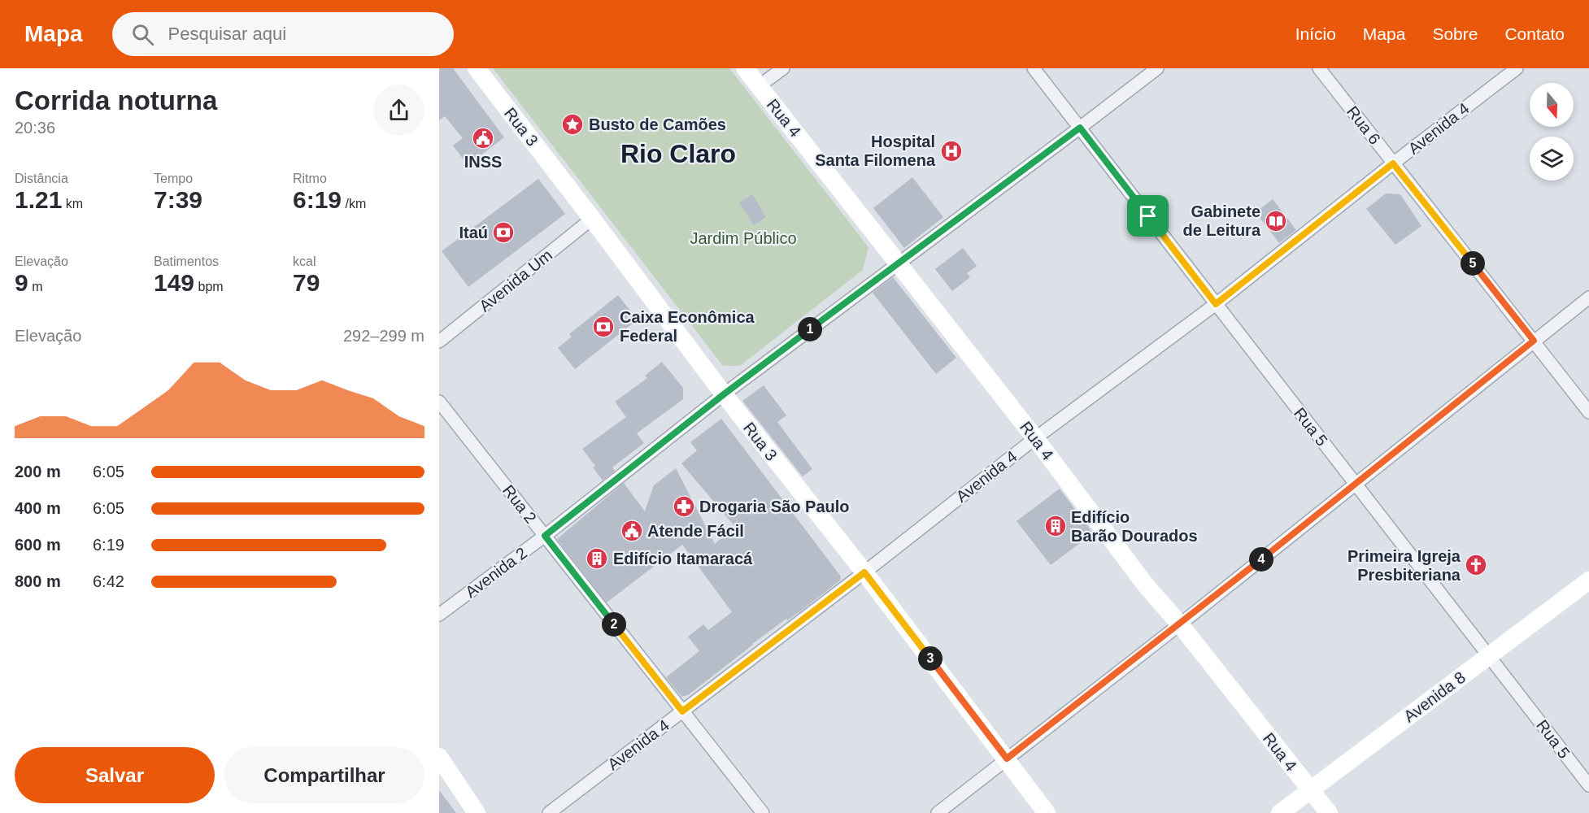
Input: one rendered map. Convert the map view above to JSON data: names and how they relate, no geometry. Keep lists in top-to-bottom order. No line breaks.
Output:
{"streets":{"main road":["Rua 4","Rua 3","Avenida 8"],"street":["Rua 6","Avenida 4","Avenida Um","Rua 5","Rua 2","Avenida 2"]},"crossings":[["Rua 4","Avenida 4"],["Rua 4","Avenida 2"],["Rua 4","Avenida 8"],["Rua 6","Avenida 4"],["Rua 3","Avenida 4"],["Rua 3","Avenida Um"],["Rua 3","Avenida 2"],["Avenida 4","Rua 5"],["Avenida 4","Rua 2"],["Rua 5","Avenida 2"],["Rua 5","Avenida 8"],["Rua 2","Avenida 2"]],"districts":["Rio Claro"],"parks":["Jardim Público"],"places":{"place":["Busto de Camões"],"public building":["INSS","Atende Fácil"],"hospital":["Hospital Santa Filomena"],"library":["Gabinete de Leitura"],"bank":["Itaú","Caixa Econômica Federal"],"pharmacy":["Drogaria São Paulo"],"building":["Edifício Barão Dourados","Edifício Itamaracá"],"church":["Primeira Igreja Presbiteriana"]},"north":"bottom","page":{"header":"Mapa","search":"Pesquisar aqui","nav":["Início","Mapa","Sobre","Contato"],"heading":["Corrida noturna","20:36"],"stats":[["Distância","1.21 km"],["Tempo","7:39"],["Ritmo","6:19 /km"],["Elevação","9 m"],["Batimentos","149 bpm"],["kcal","79"]],"pins":["5","1","4","2","3"],"chart":["Elevação","292–299 m"],"list":[{"name":"200 m","note":"6:05"},{"name":"400 m","note":"6:05"},{"name":"600 m","note":"6:19"},{"name":"800 m","note":"6:42"}],"buttons":["Salvar","Compartilhar"]}}
